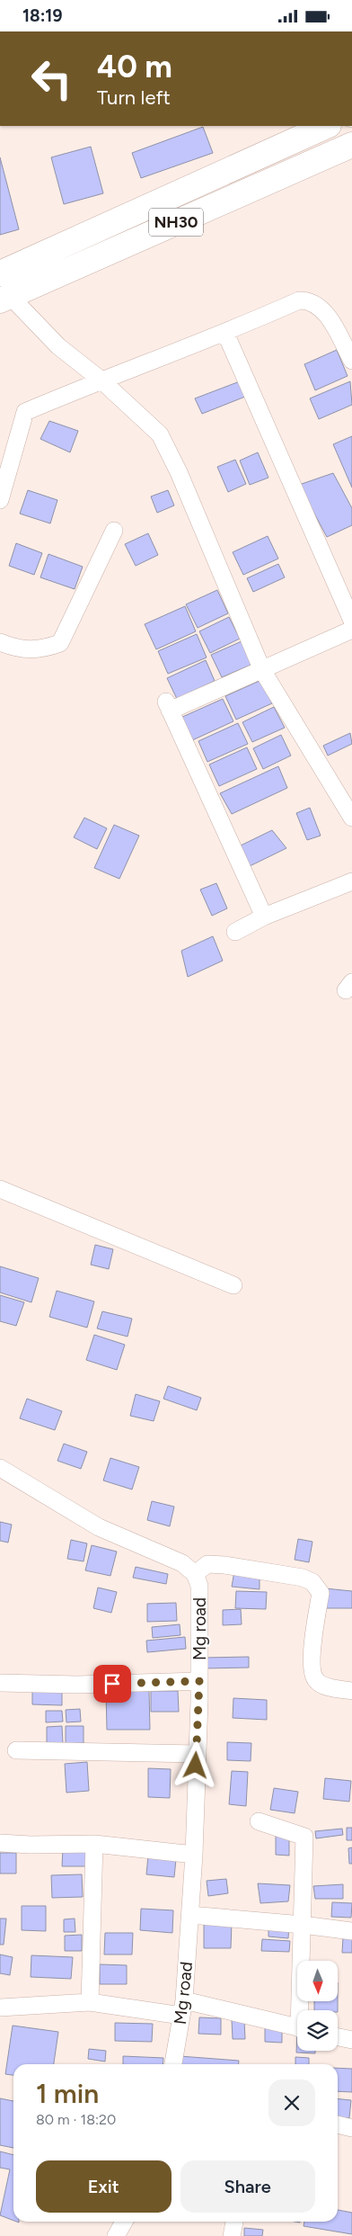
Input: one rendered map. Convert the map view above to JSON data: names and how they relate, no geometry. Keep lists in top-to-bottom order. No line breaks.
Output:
{"streets":{"highway":["NH30"],"street":["Mg road"]},"north":"bottom","page":{"status":"18:19","turn":["40 m","Turn left"],"heading":["1 min","80 m · 18:20"],"buttons":["Exit","Share"]}}
